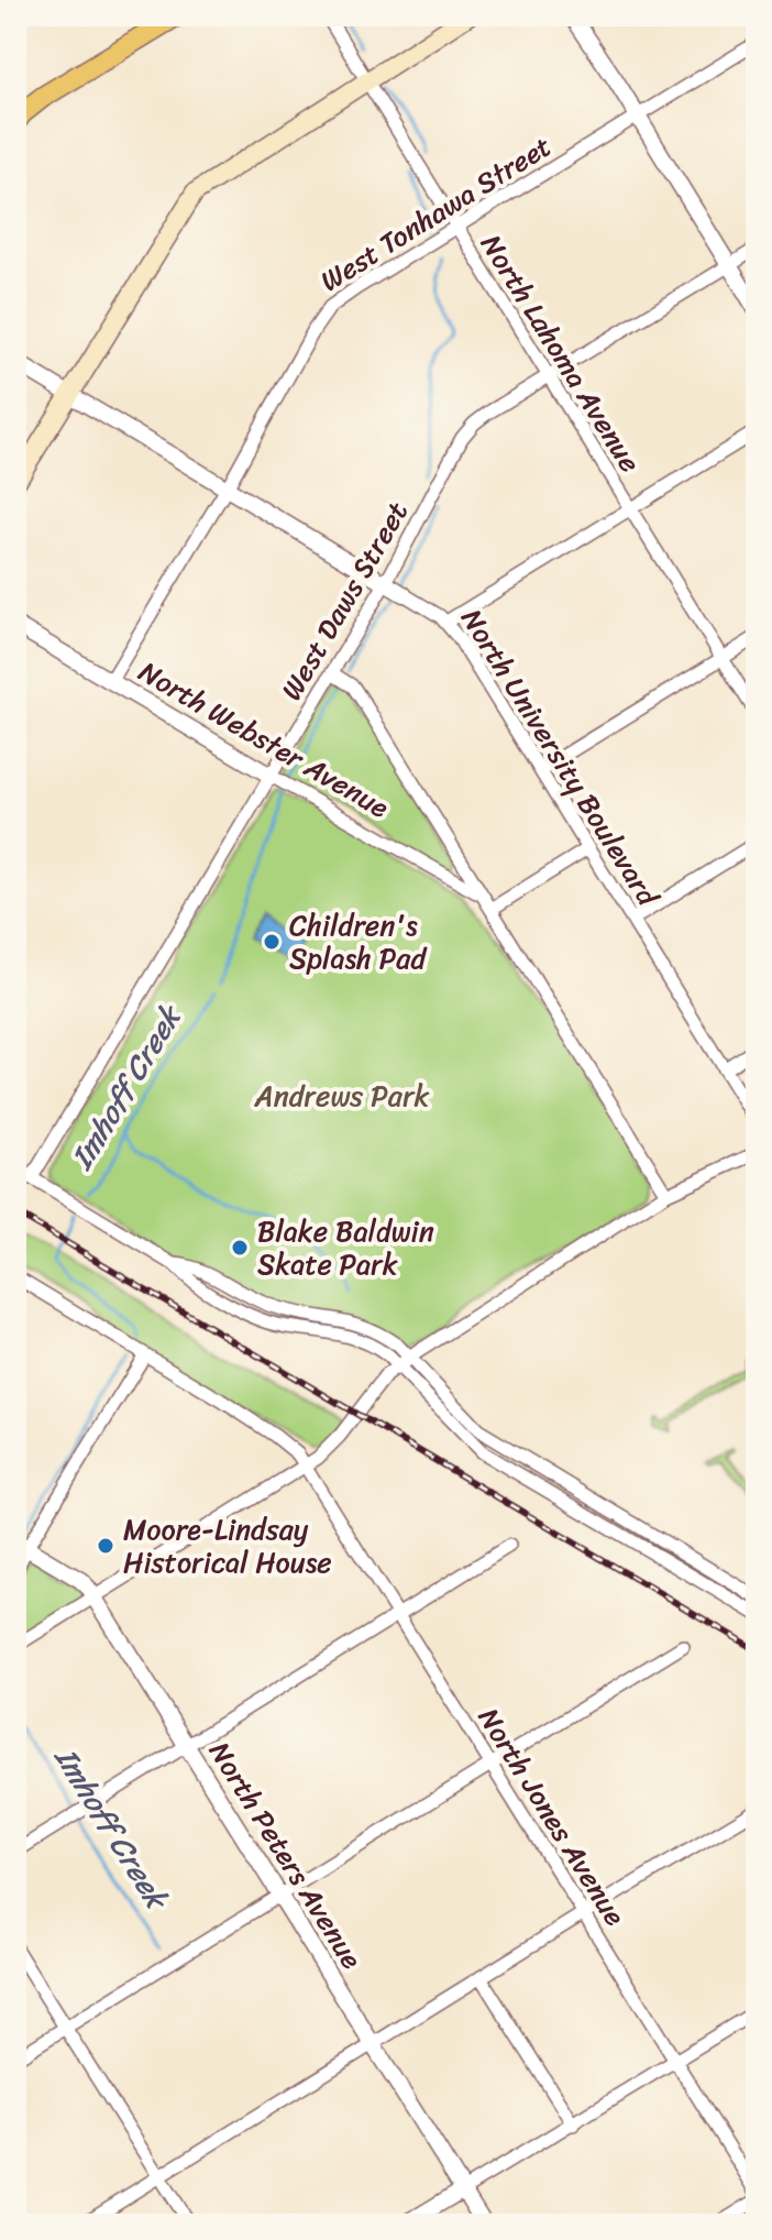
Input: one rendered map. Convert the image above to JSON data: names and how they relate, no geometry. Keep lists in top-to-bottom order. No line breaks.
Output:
{"streets":{"street":["West Tonhawa Street","North Lahoma Avenue","West Daws Street","North Webster Avenue","North University Boulevard","North Jones Avenue","North Peters Avenue"]},"crossings":[["West Tonhawa Street","North Lahoma Avenue"],["West Tonhawa Street","North Webster Avenue"],["West Tonhawa Street","North University Boulevard"],["North Lahoma Avenue","West Daws Street"],["West Daws Street","North Webster Avenue"],["West Daws Street","North University Boulevard"]],"water":["Imhoff Creek"],"parks":["Andrews Park"],"places":["Children's Splash Pad","Blake Baldwin Skate Park","Moore-Lindsay Historical House"]}
